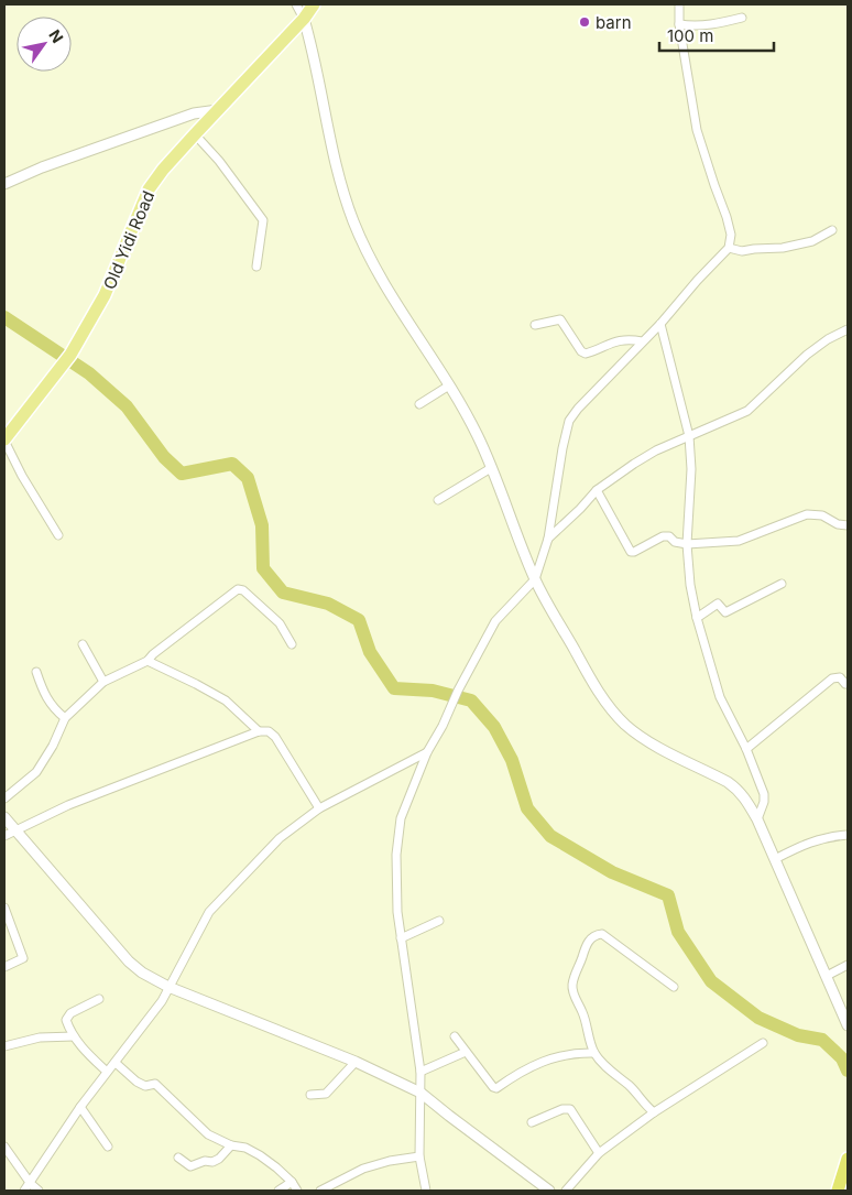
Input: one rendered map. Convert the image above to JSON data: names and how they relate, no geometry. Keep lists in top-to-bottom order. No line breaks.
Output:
{"streets":{"main road":["Old Yidi Road"]},"places":["barn"],"scale_bar":"100 m","north":"top right"}
